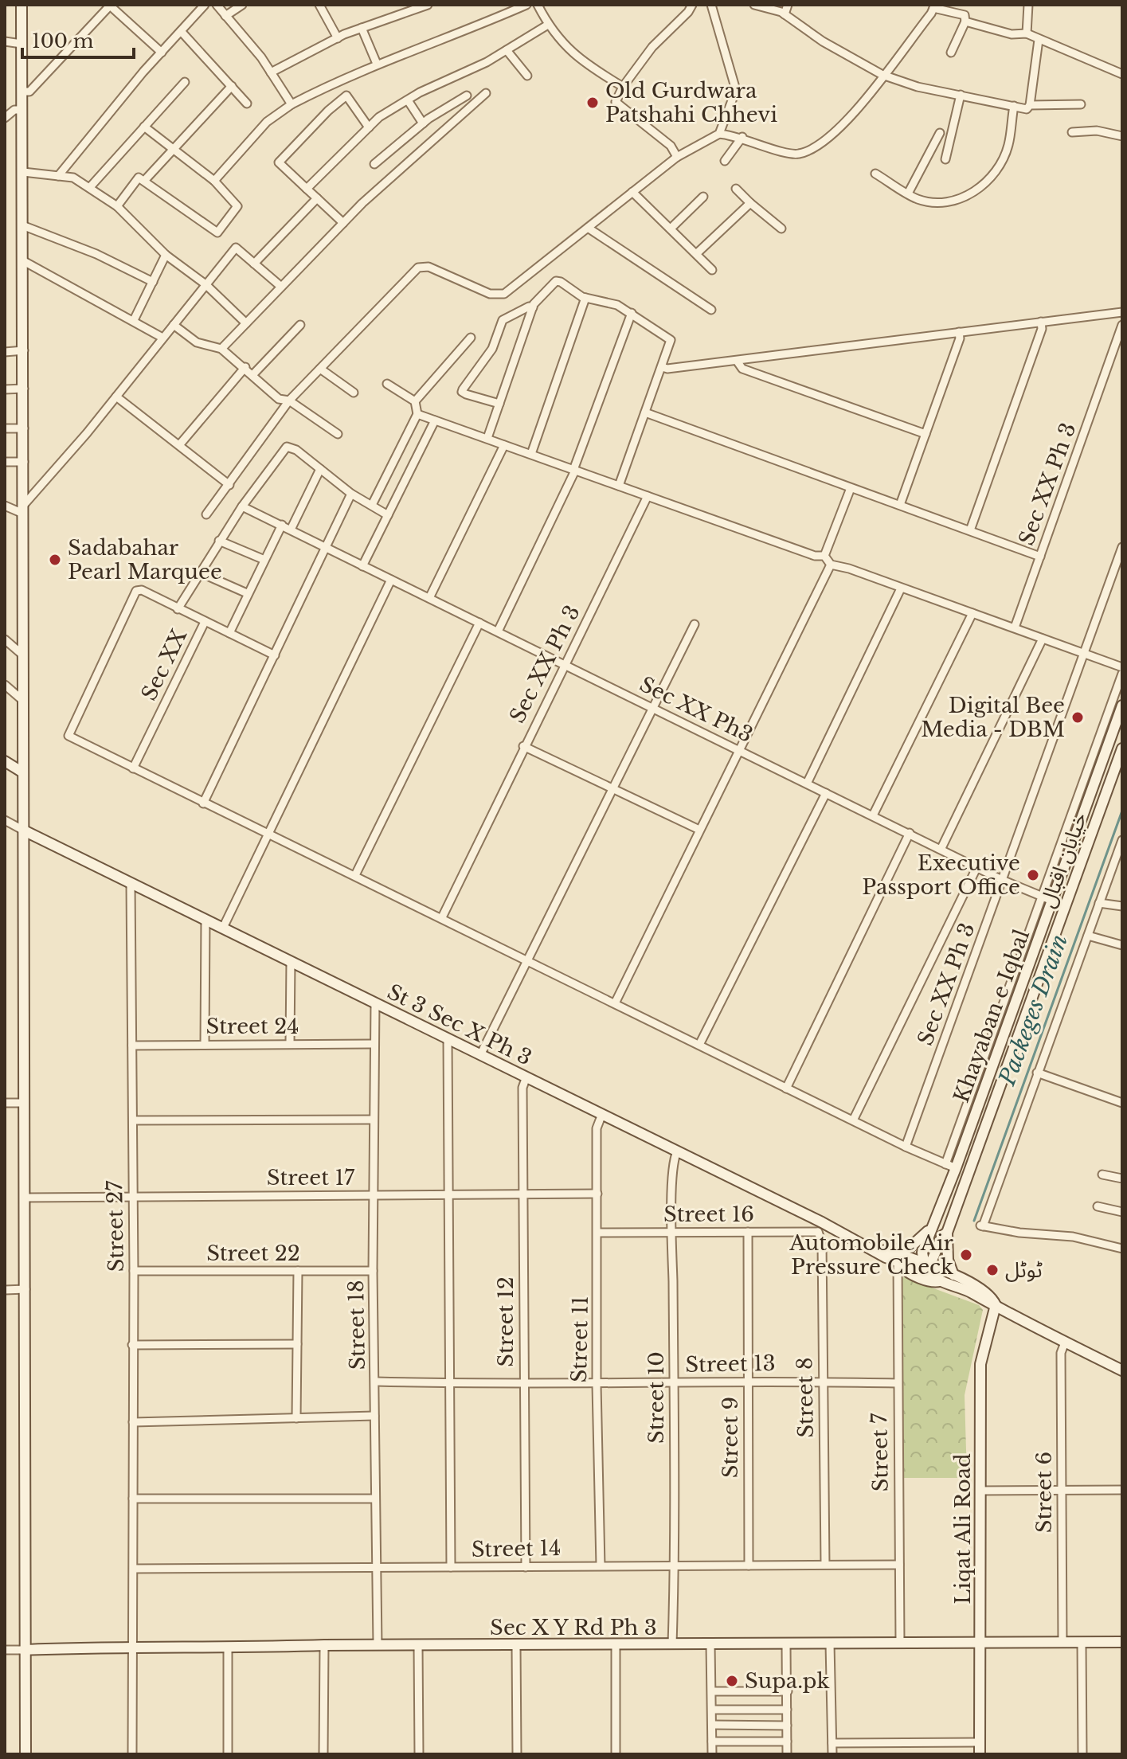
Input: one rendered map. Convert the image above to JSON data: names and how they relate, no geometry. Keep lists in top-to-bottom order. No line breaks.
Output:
{"streets":{"main road":["خیابان اقبال","Khayaban e Iqbal","St 3 Sec X Ph 3","Liqat Ali Road","Sec X Y Rd Ph 3"],"street":["Sec XX Ph 3","Sec XX","Sec XX Ph3","Street 24","Street 17","Street 16","Street 27","Street 22","Street 12","Street 18","Street 11","Street 13","Street 10","Street 8","Street 9","Street 7","Street 6","Street 14"]},"crossings":[["Sec XX Ph 3","Sec XX Ph3"],["Sec XX Ph3","Khayaban e Iqbal"],["خیابان اقبال","Khayaban e Iqbal"],["خیابان اقبال","St 3 Sec X Ph 3"],["Khayaban e Iqbal","St 3 Sec X Ph 3"],["St 3 Sec X Ph 3","Street 16"],["St 3 Sec X Ph 3","Street 27"],["St 3 Sec X Ph 3","Street 12"],["St 3 Sec X Ph 3","Street 18"],["St 3 Sec X Ph 3","Street 11"],["St 3 Sec X Ph 3","Street 10"],["St 3 Sec X Ph 3","Street 8"],["St 3 Sec X Ph 3","Street 7"],["Street 24","Street 27"],["Street 24","Street 18"],["Street 17","Street 27"],["Street 17","Street 12"],["Street 17","Street 18"],["Street 17","Street 11"],["Street 16","Street 11"],["Street 16","Street 10"],["Street 16","Street 8"],["Street 16","Street 9"],["Street 27","Street 22"],["Street 27","Street 14"],["Street 27","Sec X Y Rd Ph 3"],["Street 22","Street 18"],["Street 12","Street 13"],["Street 12","Street 14"],["Street 18","Street 13"],["Street 18","Street 14"],["Street 18","Sec X Y Rd Ph 3"],["Street 11","Street 13"],["Street 11","Street 14"],["Street 13","Street 10"],["Street 13","Street 8"],["Street 13","Street 9"],["Street 13","Street 7"],["Street 10","Street 14"],["Street 10","Sec X Y Rd Ph 3"],["Street 8","Street 14"],["Street 9","Street 14"],["Street 7","Street 14"],["Street 7","Sec X Y Rd Ph 3"],["Street 6","Sec X Y Rd Ph 3"],["Liqat Ali Road","Sec X Y Rd Ph 3"]],"water":["Packeges Drain"],"places":["Old Gurdwara Patshahi Chhevi","Sadabahar Pearl Marquee","Digital Bee Media - DBM","Executive Passport Office","Automobile Air Pressure Check","ٹوٹل","Supa.pk"],"scale_bar":"100 m"}
